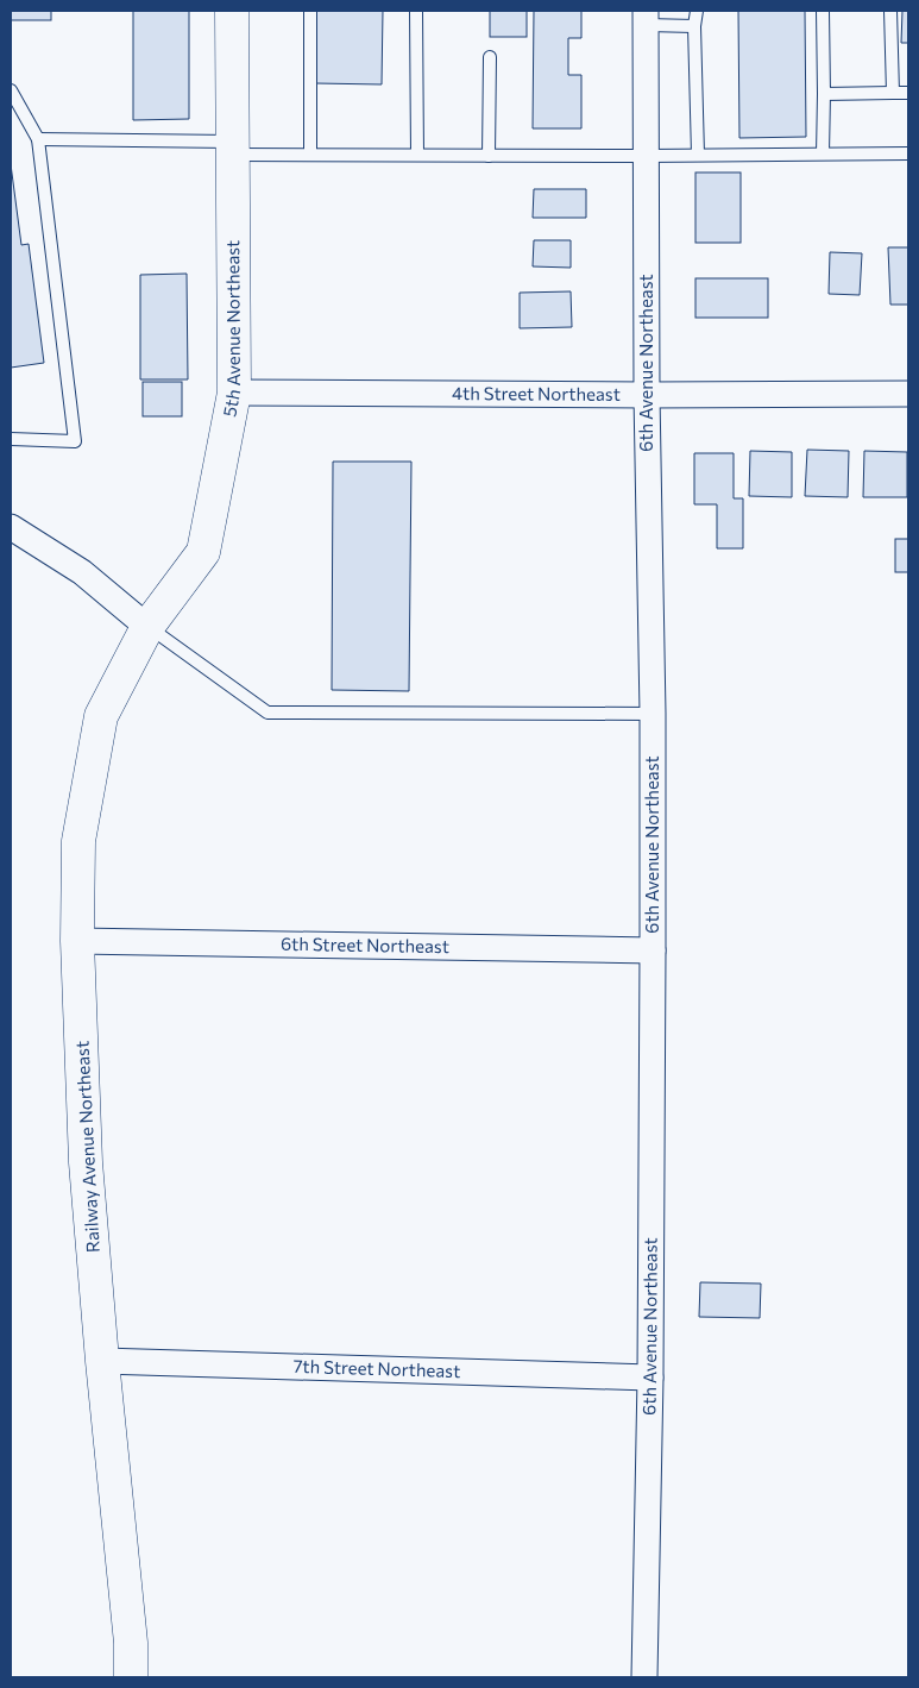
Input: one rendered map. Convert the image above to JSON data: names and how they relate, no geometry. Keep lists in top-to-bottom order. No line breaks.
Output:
{"streets":{"street":["5th Avenue Northeast","6th Avenue Northeast","4th Street Northeast","6th Street Northeast","Railway Avenue Northeast","7th Street Northeast"]},"crossings":[["5th Avenue Northeast","4th Street Northeast"],["5th Avenue Northeast","Railway Avenue Northeast"],["6th Avenue Northeast","4th Street Northeast"],["6th Avenue Northeast","6th Street Northeast"],["6th Avenue Northeast","7th Street Northeast"],["6th Street Northeast","Railway Avenue Northeast"],["Railway Avenue Northeast","7th Street Northeast"]]}
